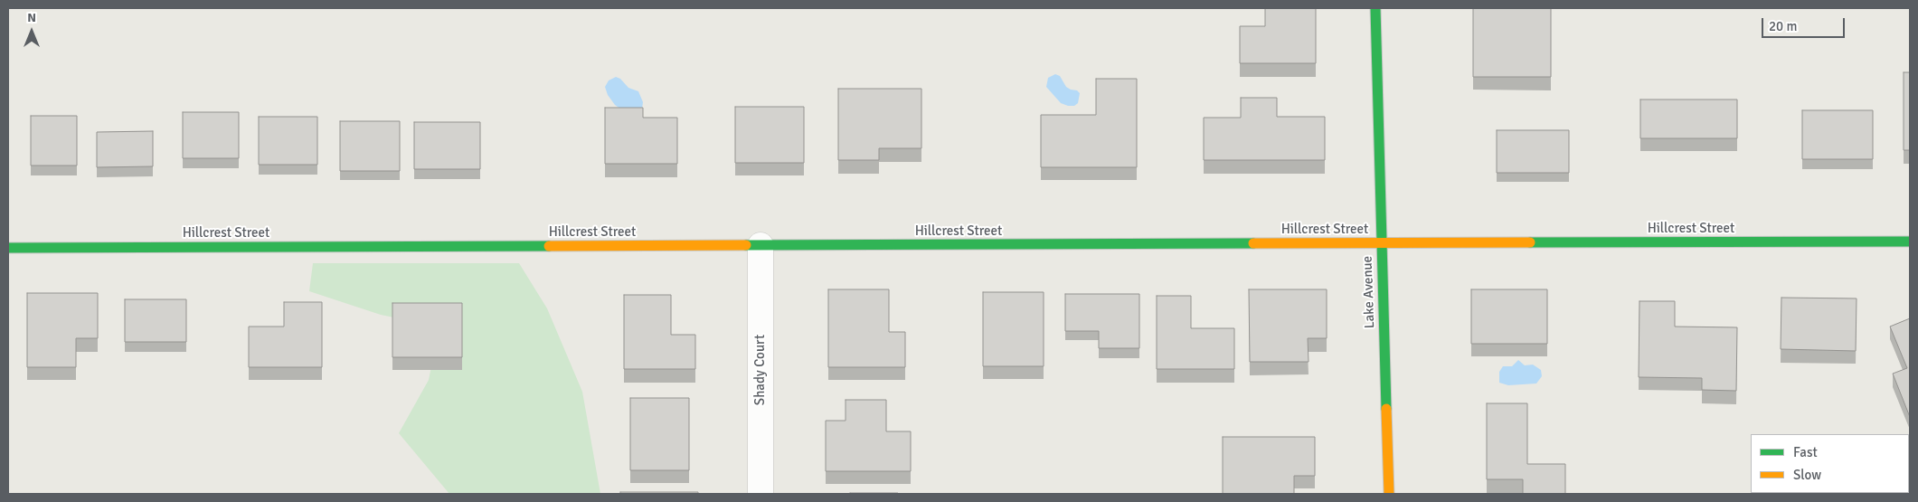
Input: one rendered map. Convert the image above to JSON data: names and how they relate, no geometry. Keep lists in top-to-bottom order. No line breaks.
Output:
{"streets":{"street":["Hillcrest Street","Lake Avenue","Shady Court"]},"crossings":[["Hillcrest Street","Lake Avenue"],["Hillcrest Street","Shady Court"]],"legend":["Fast","Slow"],"scale_bar":"20 m","north":"top"}
